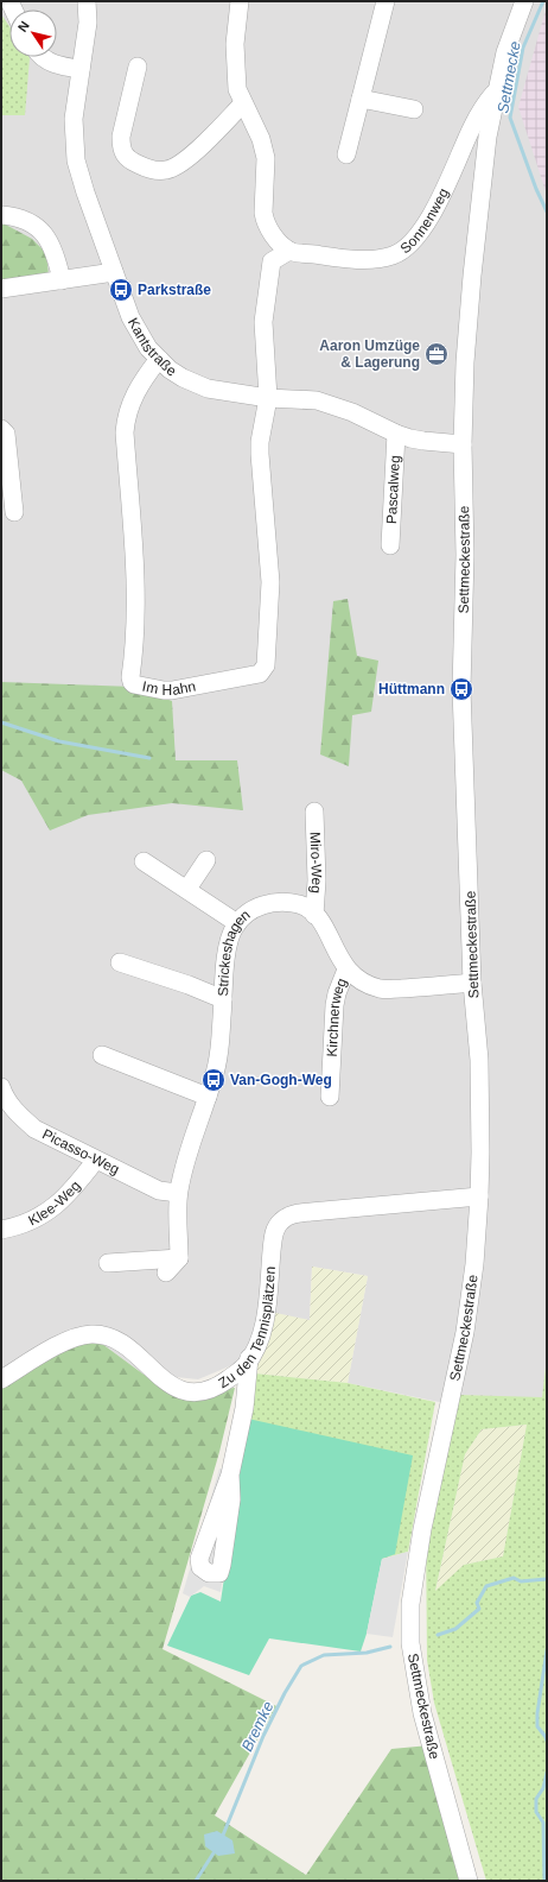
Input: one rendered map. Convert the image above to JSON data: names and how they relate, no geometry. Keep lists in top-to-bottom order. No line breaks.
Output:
{"streets":{"street":["Sonnenweg","Kantstraße","Pascalweg","Settmeckestraße","Im Hahn","Miro-Weg","Strickeshagen","Kirchnerweg","Picasso-Weg","Klee-Weg","Zu den Tennisplätzen"]},"crossings":[["Sonnenweg","Settmeckestraße"],["Kantstraße","Pascalweg"],["Kantstraße","Settmeckestraße"],["Kantstraße","Im Hahn"],["Settmeckestraße","Strickeshagen"],["Settmeckestraße","Zu den Tennisplätzen"],["Miro-Weg","Strickeshagen"],["Strickeshagen","Kirchnerweg"],["Strickeshagen","Picasso-Weg"],["Picasso-Weg","Klee-Weg"]],"water":["Settmecke","Bremke"],"places":{"bus stop":["Parkstraße","Hüttmann","Van-Gogh-Weg"],"office":["Aaron Umzüge & Lagerung"]},"north":"top left"}
